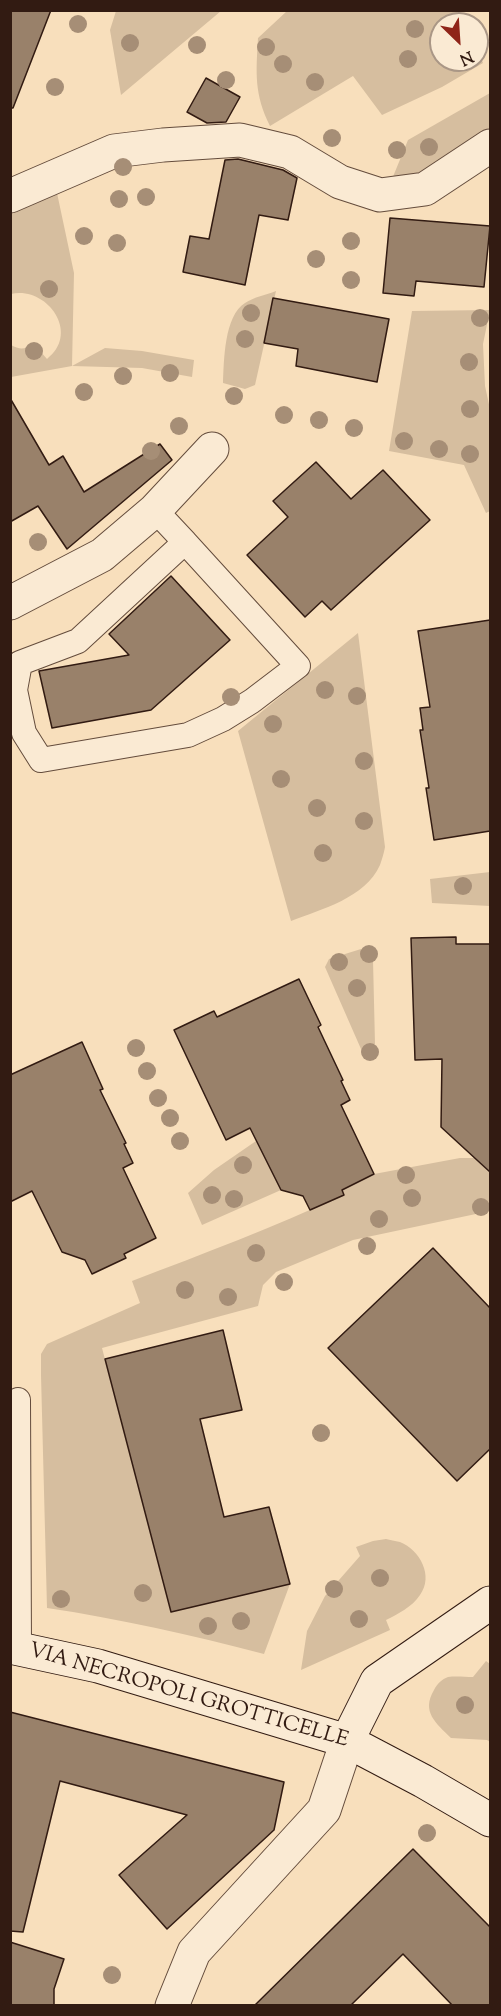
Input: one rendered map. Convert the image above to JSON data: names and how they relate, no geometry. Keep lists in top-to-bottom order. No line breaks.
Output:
{"streets":{"street":["VIA NECROPOLI GROTTICELLE"]},"north":"bottom right"}
